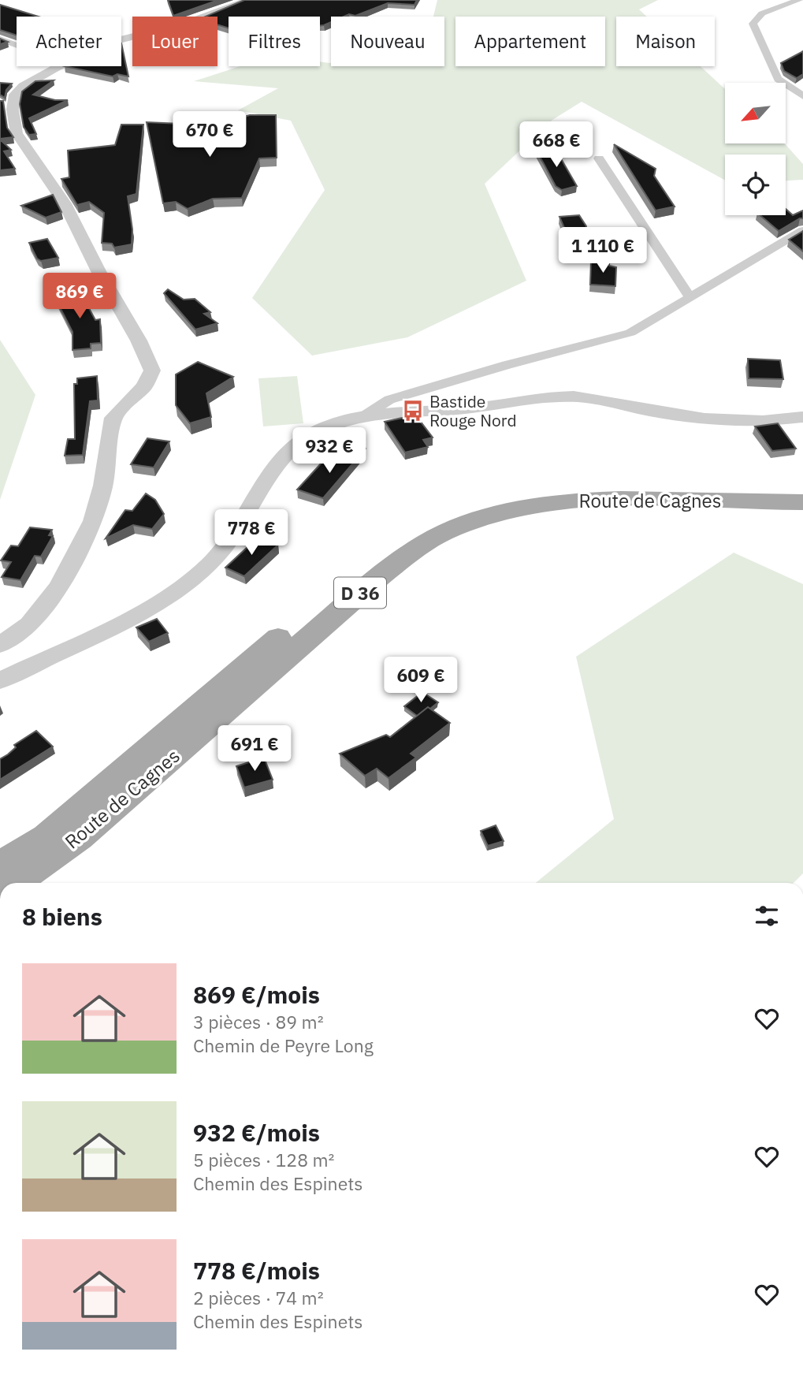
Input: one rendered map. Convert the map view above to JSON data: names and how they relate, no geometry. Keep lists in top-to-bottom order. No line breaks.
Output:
{"streets":{"main road":["Route de Cagnes","D 36"]},"places":{"bus stop":["Bastide Rouge Nord"]},"north":"bottom left","page":{"chip":["Acheter","Louer","Filtres","Nouveau","Appartement","Maison"],"price":["670 €","668 €","1 110 €","869 €","932 €","778 €","609 €","691 €"],"heading":"8 biens","list":[{"name":"869 €/mois","note":"3 pièces · 89 m² · Chemin de Peyre Long"},{"name":"932 €/mois","note":"5 pièces · 128 m² · Chemin des Espinets"},{"name":"778 €/mois","note":"2 pièces · 74 m² · Chemin des Espinets"}]}}
